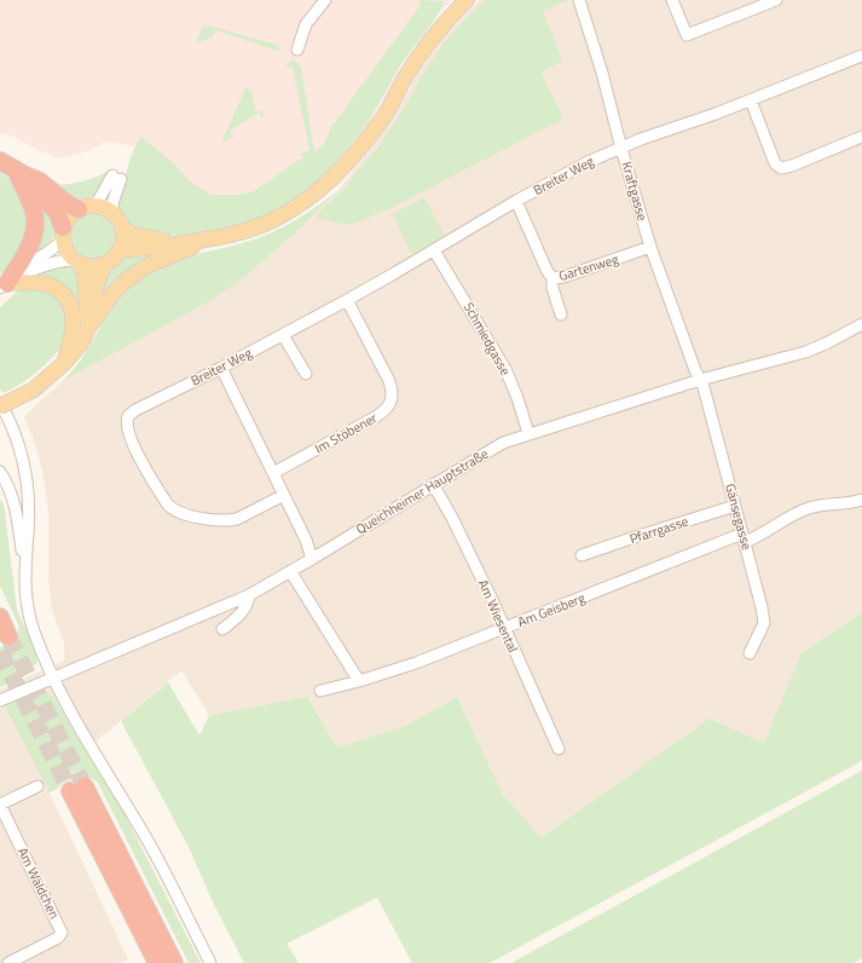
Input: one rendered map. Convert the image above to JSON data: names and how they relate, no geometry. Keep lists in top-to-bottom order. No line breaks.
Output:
{"streets":{"street":["Breiter Weg","Kraftgasse","Gartenweg","Schmiedgasse","Im Stöbener","Queichheimer Hauptstraße","Gänsegasse","Pfarrgasse","Am Geisberg","Am Wiesental","Am Wäldchen"]},"crossings":[["Breiter Weg","Kraftgasse"],["Breiter Weg","Gartenweg"],["Breiter Weg","Schmiedgasse"],["Breiter Weg","Im Stöbener"],["Kraftgasse","Gartenweg"],["Kraftgasse","Queichheimer Hauptstraße"],["Kraftgasse","Gänsegasse"],["Schmiedgasse","Queichheimer Hauptstraße"],["Queichheimer Hauptstraße","Gänsegasse"],["Queichheimer Hauptstraße","Am Wiesental"],["Gänsegasse","Pfarrgasse"],["Gänsegasse","Am Geisberg"],["Am Geisberg","Am Wiesental"]]}
